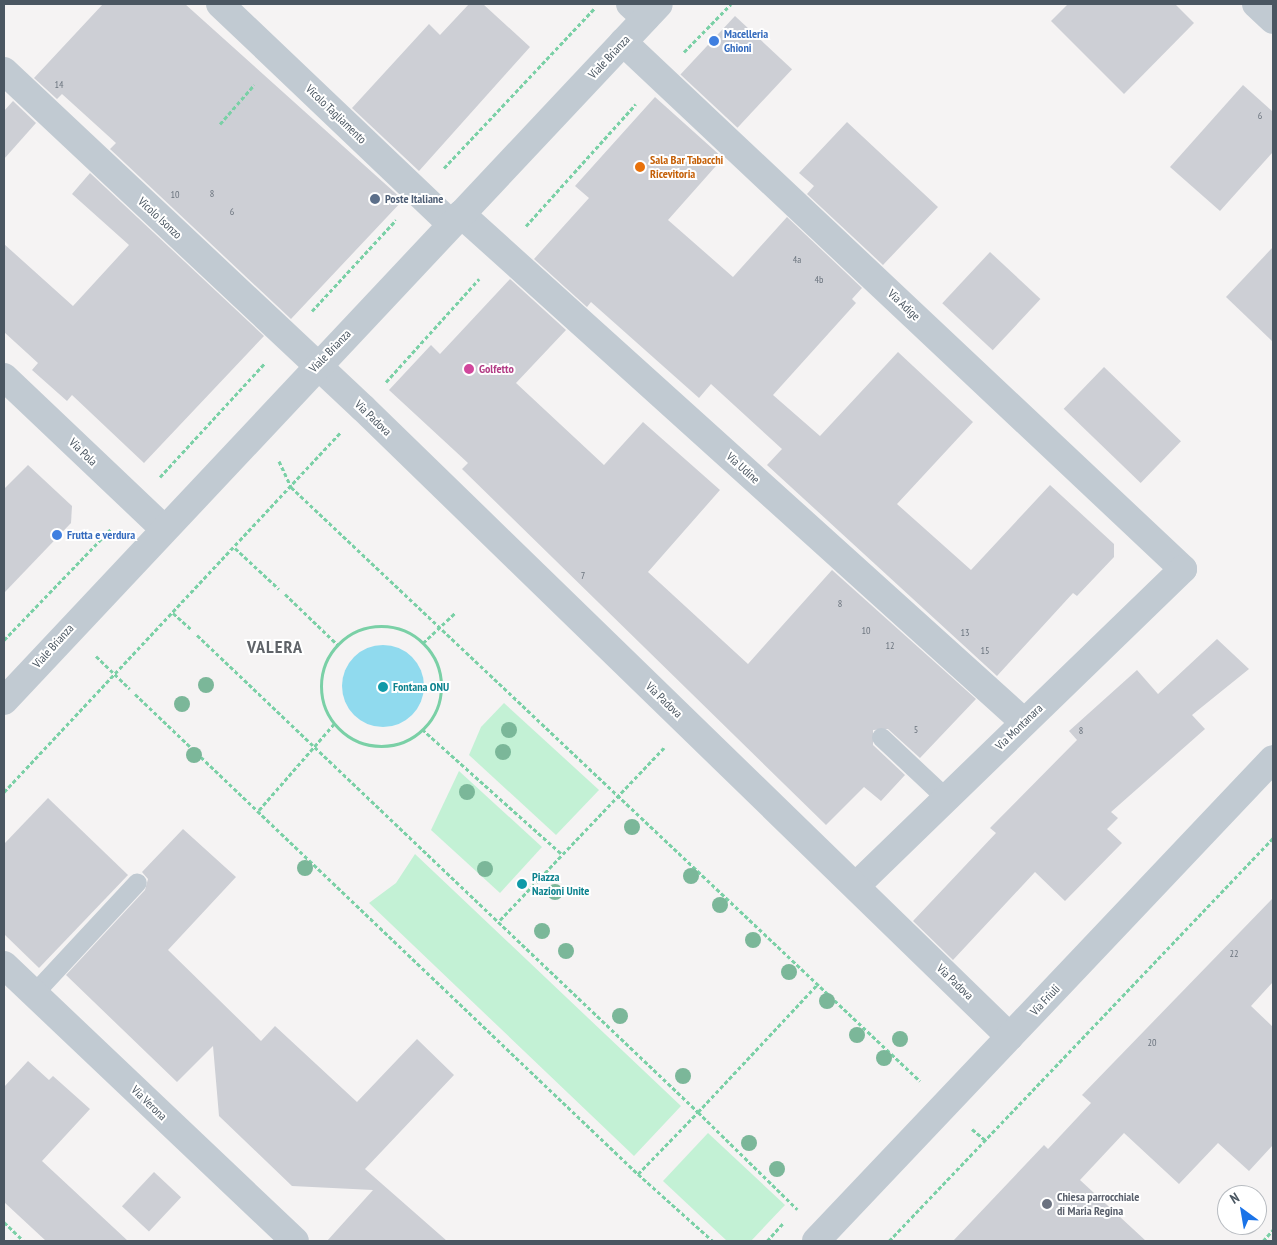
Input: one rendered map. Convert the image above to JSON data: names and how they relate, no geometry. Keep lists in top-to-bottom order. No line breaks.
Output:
{"streets":{"street":["Viale Brianza","Vicolo Tagliamento","Vicolo Isonzo","Via Adige","Via Padova","Via Pola","Via Udine","Via Montanara","Via Friuli","Via Verona"]},"crossings":[["Viale Brianza","Vicolo Tagliamento"],["Viale Brianza","Vicolo Isonzo"],["Viale Brianza","Via Adige"],["Viale Brianza","Via Padova"],["Viale Brianza","Via Pola"],["Viale Brianza","Via Udine"],["Vicolo Tagliamento","Via Udine"],["Vicolo Isonzo","Via Padova"],["Via Adige","Via Montanara"],["Via Padova","Via Montanara"],["Via Padova","Via Friuli"],["Via Udine","Via Montanara"]],"districts":["VALERA"],"places":["Macelleria Ghioni","Sala Bar Tabacchi Ricevitoria","Poste Italiane","Golfetto","Frutta e verdura","Fontana ONU","Piazza Nazioni Unite","Chiesa parrocchiale di Maria Regina"],"house_numbers":["14","6","8","10","6","4a","4b","7","8","10","13","12","15","5","8","22","20"],"north":"top left"}
